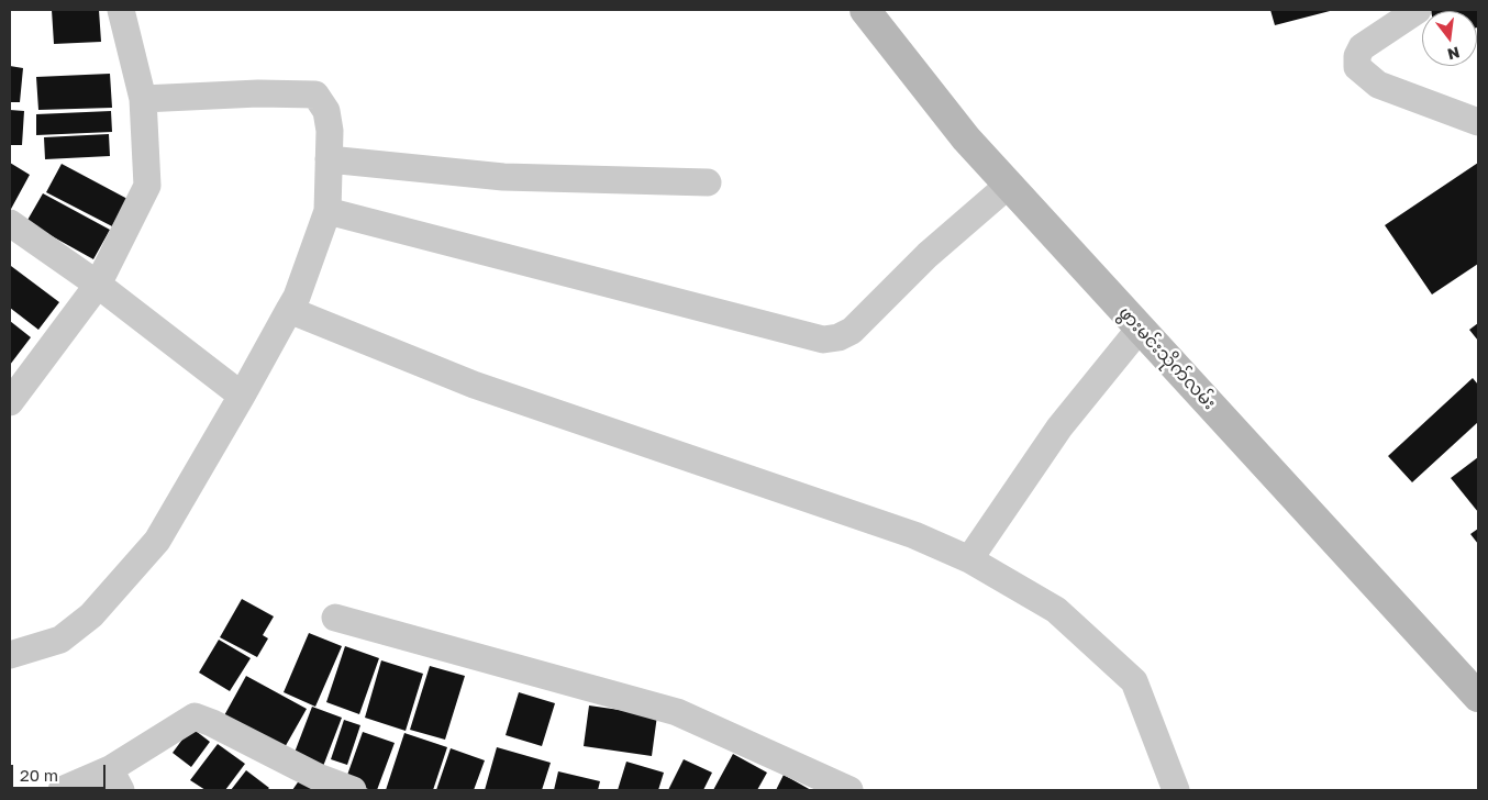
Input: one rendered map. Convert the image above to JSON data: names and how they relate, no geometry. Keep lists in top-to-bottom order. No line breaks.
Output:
{"streets":{"street":["ဖွားမင်းသိုက်လမ်း"]},"scale_bar":"20 m","north":"bottom"}
